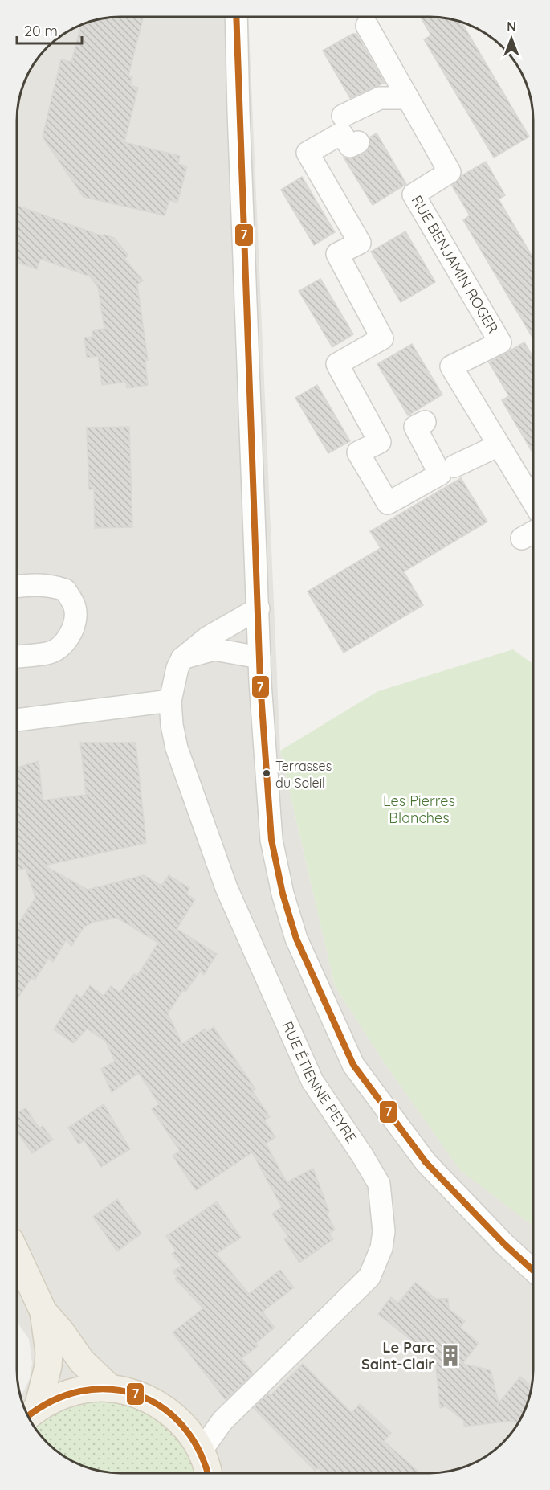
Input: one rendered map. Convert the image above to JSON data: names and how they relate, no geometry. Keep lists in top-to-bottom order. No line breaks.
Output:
{"streets":{"street":["RUE BENJAMIN ROGER","RUE ÉTIENNE PEYRE"]},"parks":["Les Pierres Blanches"],"places":{"other":["Terrasses du Soleil"],"building":["Le Parc Saint-Clair"]},"lines":["transit line 7"],"scale_bar":"20 m","north":"top"}
